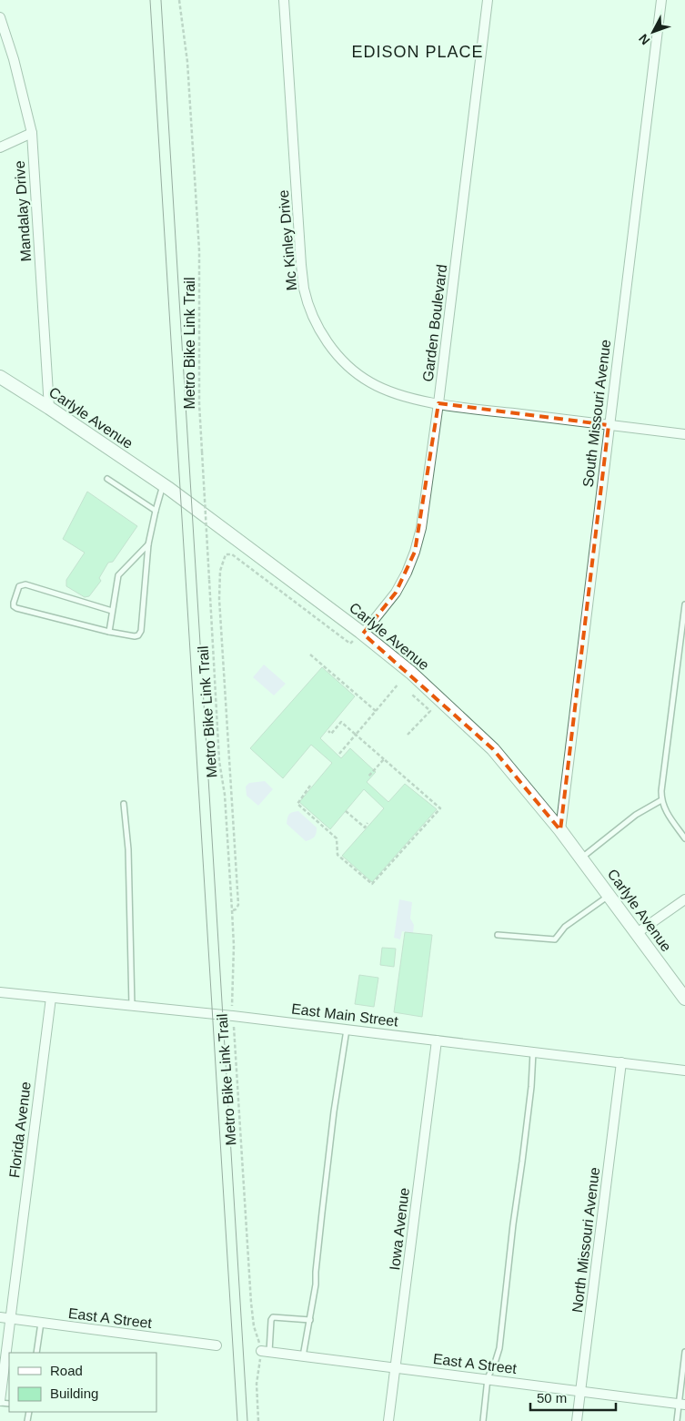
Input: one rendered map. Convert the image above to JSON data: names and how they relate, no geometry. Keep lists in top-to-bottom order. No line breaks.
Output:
{"streets":{"main road":["Carlyle Avenue"],"street":["Mandalay Drive","Mc Kinley Drive","Garden Boulevard","South Missouri Avenue","East Main Street","Florida Avenue","Iowa Avenue","North Missouri Avenue","East A Street"],"path":["Metro Bike Link Trail"]},"crossings":[["Mandalay Drive","Carlyle Avenue"],["Mc Kinley Drive","Garden Boulevard"],["Mc Kinley Drive","South Missouri Avenue"],["Garden Boulevard","Carlyle Avenue"],["Metro Bike Link Trail","East Main Street"],["Metro Bike Link Trail","East A Street"],["South Missouri Avenue","Carlyle Avenue"],["East Main Street","Florida Avenue"],["East Main Street","Iowa Avenue"],["East Main Street","North Missouri Avenue"],["Florida Avenue","East A Street"],["Iowa Avenue","East A Street"],["North Missouri Avenue","East A Street"]],"districts":["EDISON PLACE"],"legend":["Road","Building"],"scale_bar":"50 m","north":"bottom left"}
